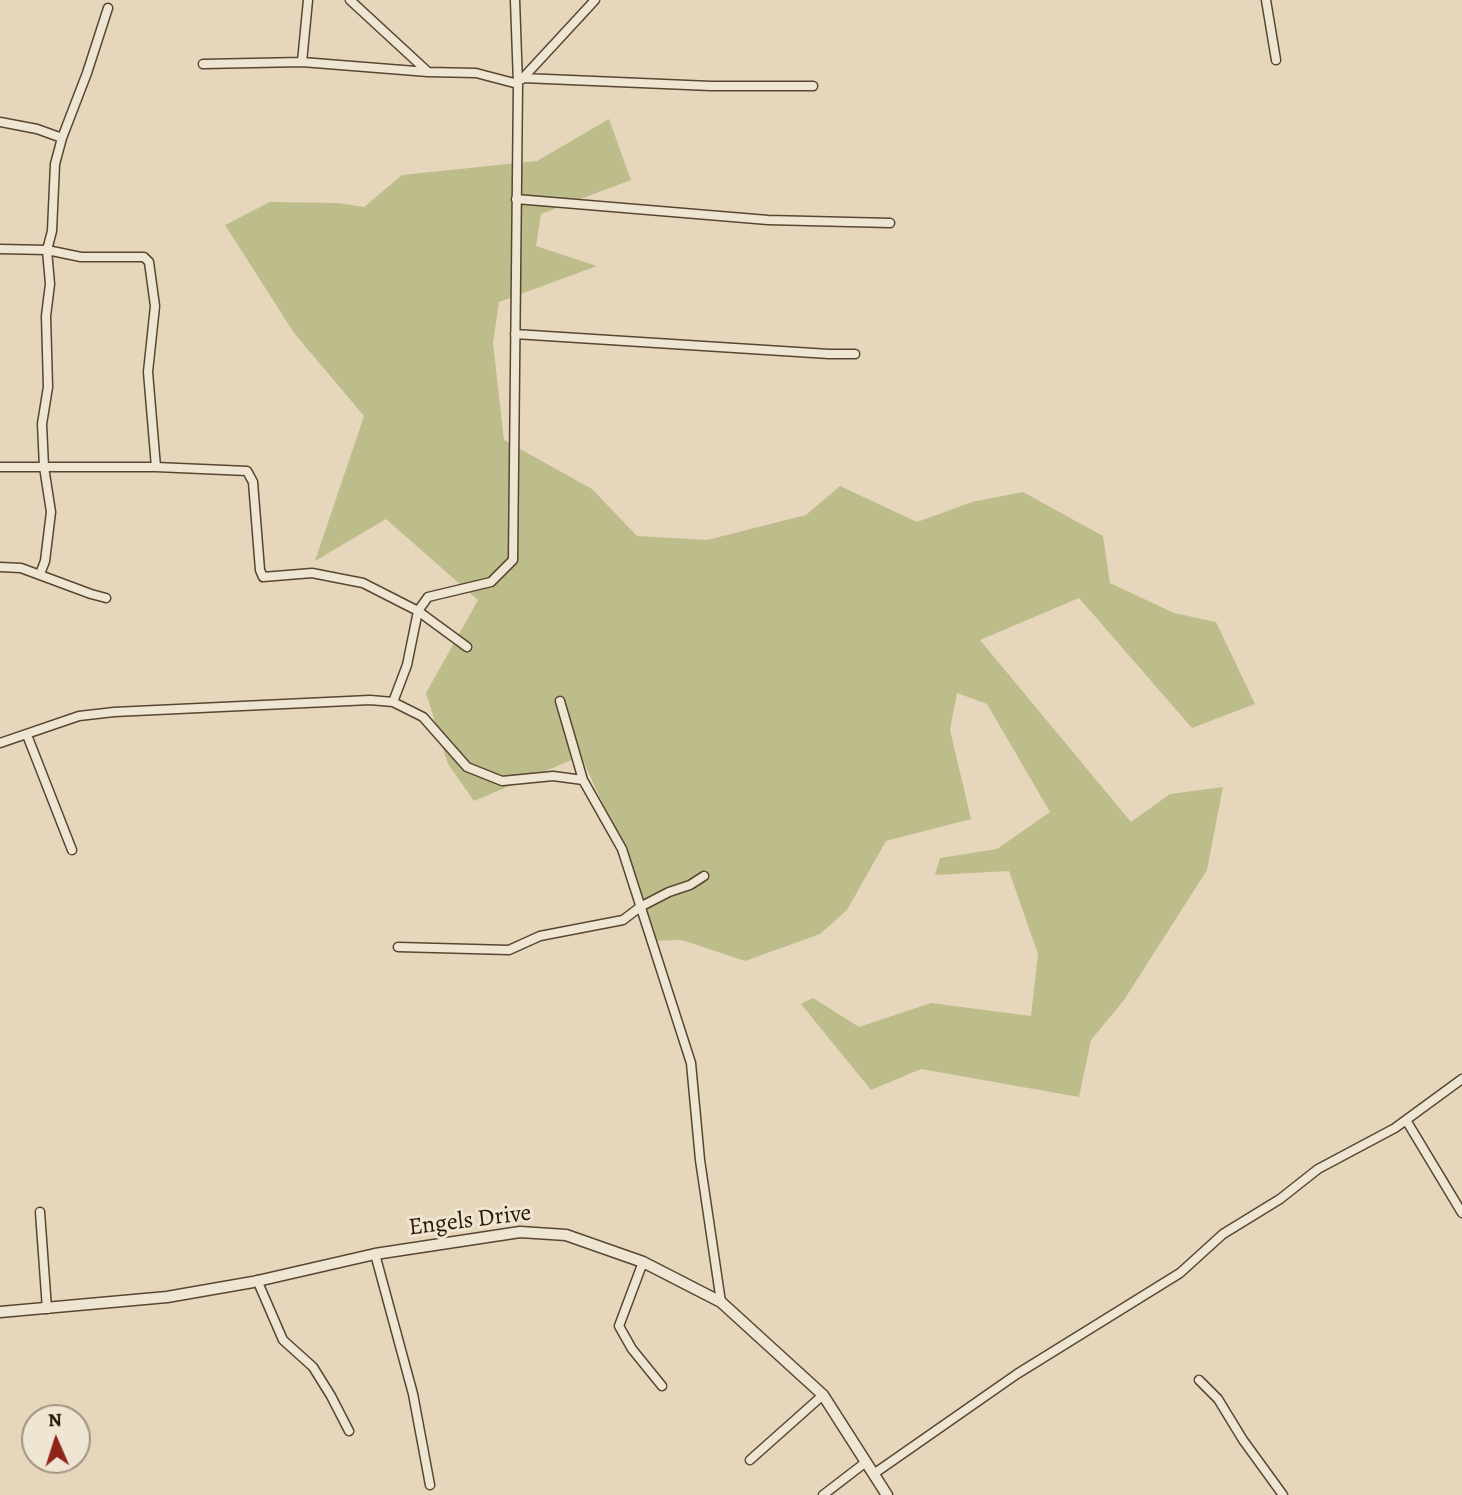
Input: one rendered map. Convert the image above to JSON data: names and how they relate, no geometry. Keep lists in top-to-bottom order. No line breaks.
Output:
{"streets":{"street":["Engels Drive"]},"north":"top"}
